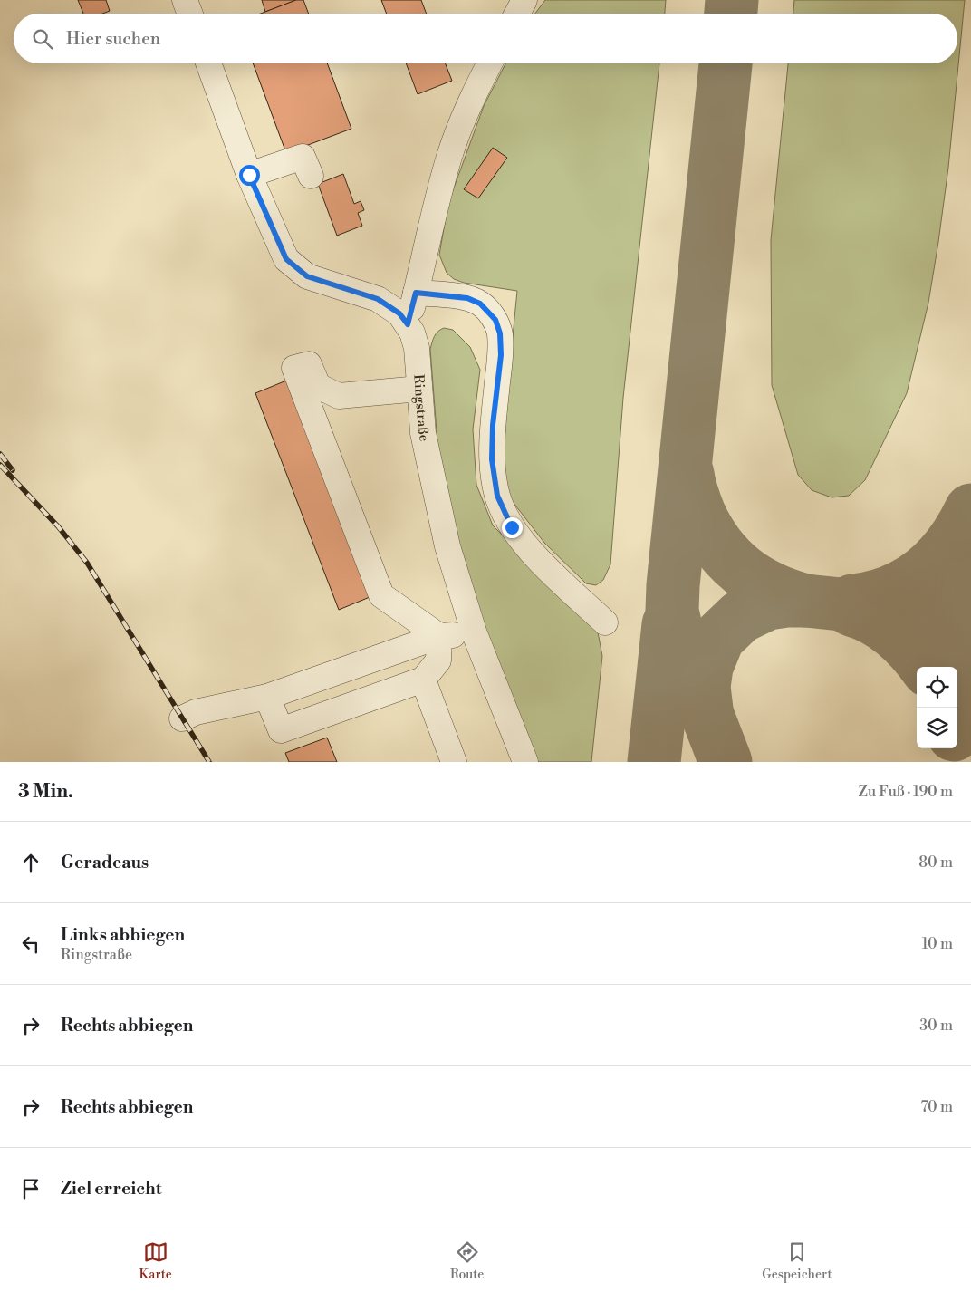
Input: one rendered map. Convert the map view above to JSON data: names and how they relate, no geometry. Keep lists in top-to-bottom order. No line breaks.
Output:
{"streets":{"lane":["Ringstraße"]},"page":{"search":"Hier suchen","heading":["3 Min.","Zu Fuß · 190 m"],"list":[["Geradeaus","80 m"],["Links abbiegen","Ringstraße","10 m"],["Rechts abbiegen","30 m"],["Rechts abbiegen","70 m"],"Ziel erreicht"],"nav":["Karte","Route","Gespeichert"]}}
